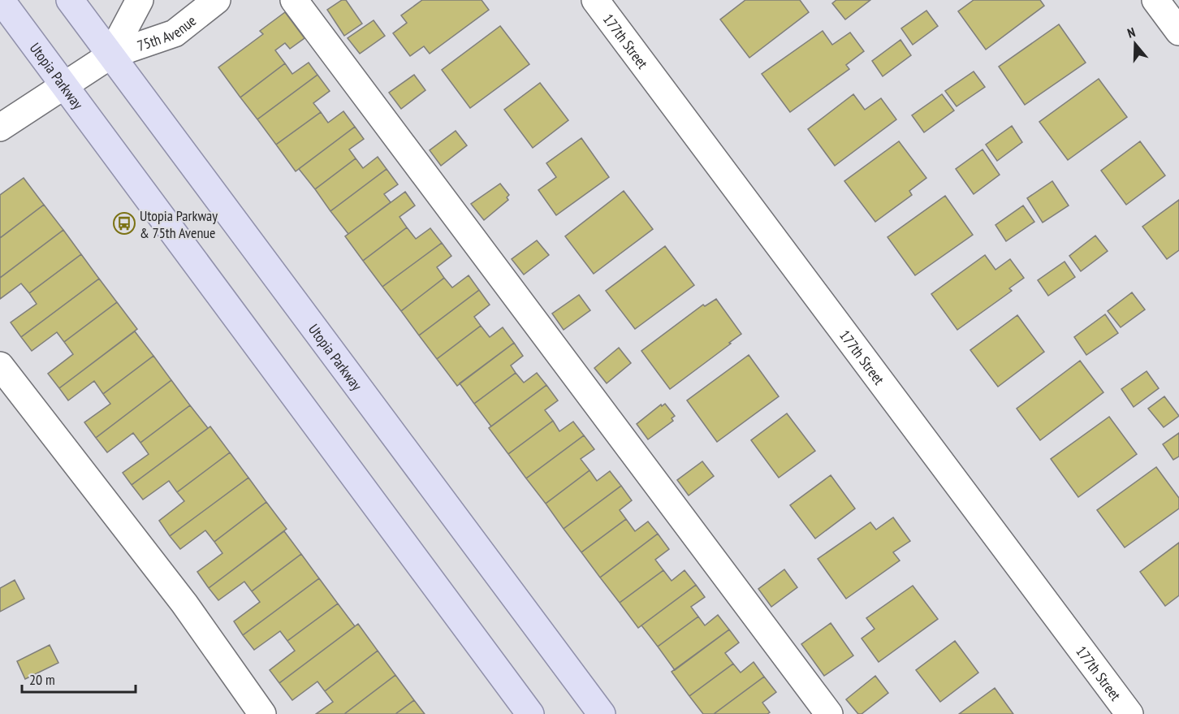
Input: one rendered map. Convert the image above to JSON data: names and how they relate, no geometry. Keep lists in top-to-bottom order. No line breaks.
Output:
{"streets":{"main road":["Utopia Parkway"],"street":["75th Avenue","177th Street"]},"crossings":[["75th Avenue","Utopia Parkway"]],"places":{"bus stop":["Utopia Parkway & 75th Avenue"]},"scale_bar":"20 m","north":"top"}
